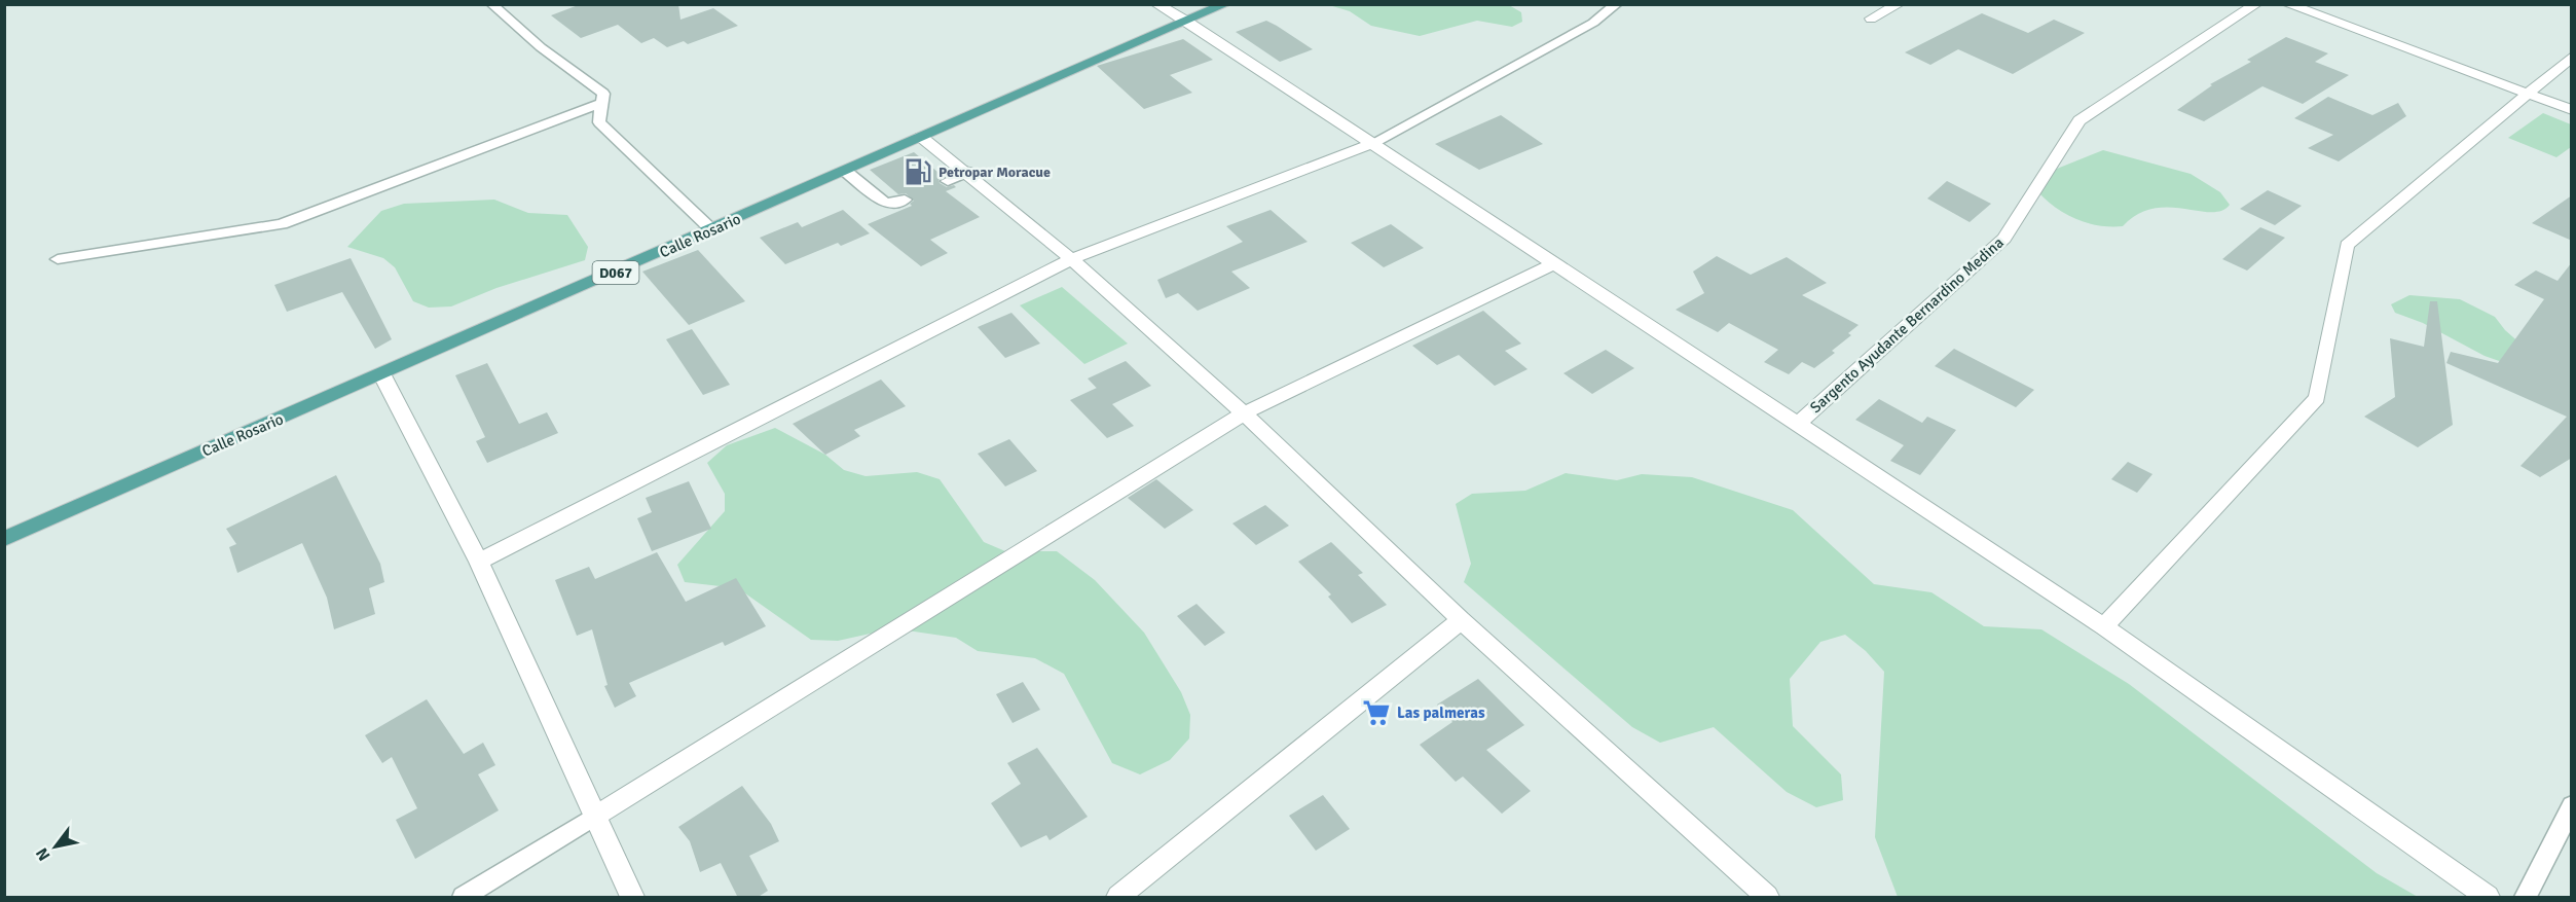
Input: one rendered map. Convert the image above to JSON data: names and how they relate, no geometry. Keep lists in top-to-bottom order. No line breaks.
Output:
{"streets":{"main road":["Calle Rosario","D067"],"street":["Sargento Ayudante Bernardino Medina"]},"places":{"fuel station":["Petropar Moracue"],"supermarket":["Las palmeras"]},"north":"bottom left"}
